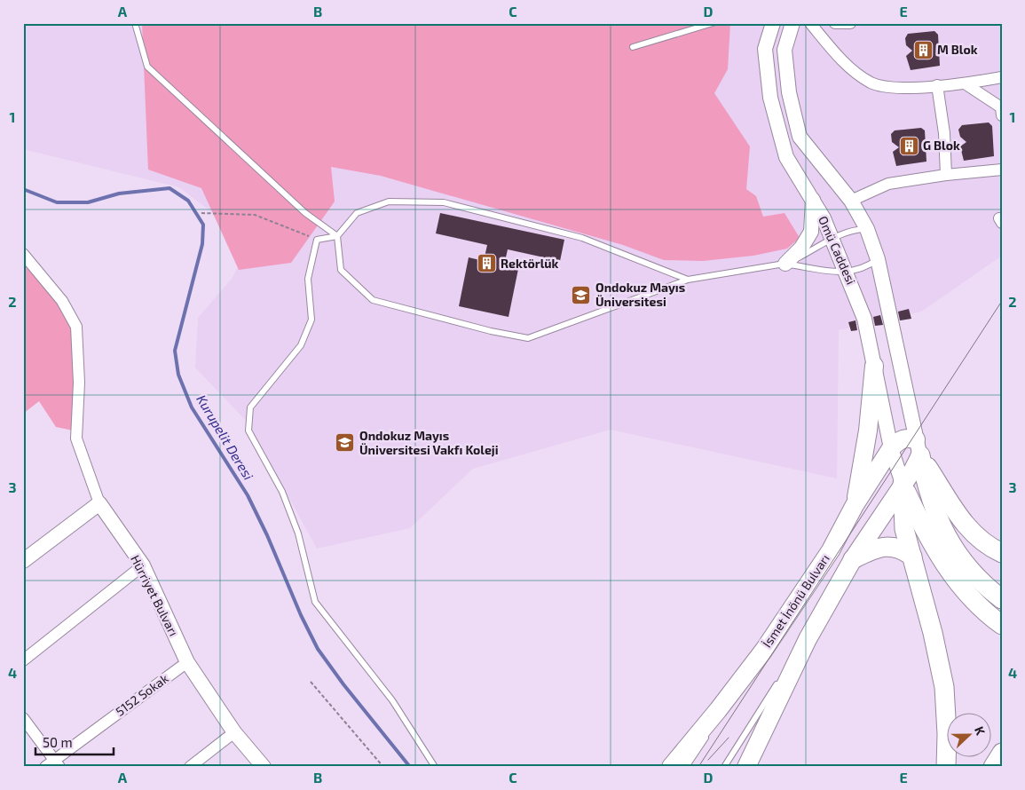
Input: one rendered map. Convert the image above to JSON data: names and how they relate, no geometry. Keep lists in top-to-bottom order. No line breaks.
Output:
{"streets":{"main road":["İsmet İnönü Bulvarı"],"street":["Omü Caddesi","Hürriyet Bulvarı","5152 Sokak"]},"crossings":[["Omü Caddesi","İsmet İnönü Bulvarı"],["Hürriyet Bulvarı","5152 Sokak"]],"water":["Kurupelit Deresi"],"places":{"building":["M Blok","G Blok","Rektörlük"],"school or university":["Ondokuz Mayıs Üniversitesi","Ondokuz Mayıs Üniversitesi Vakfı Koleji"]},"scale_bar":"50 m","north":"right","grid":{"columns":["A","B","C","D","E"],"rows":["1","2","3","4"]}}
